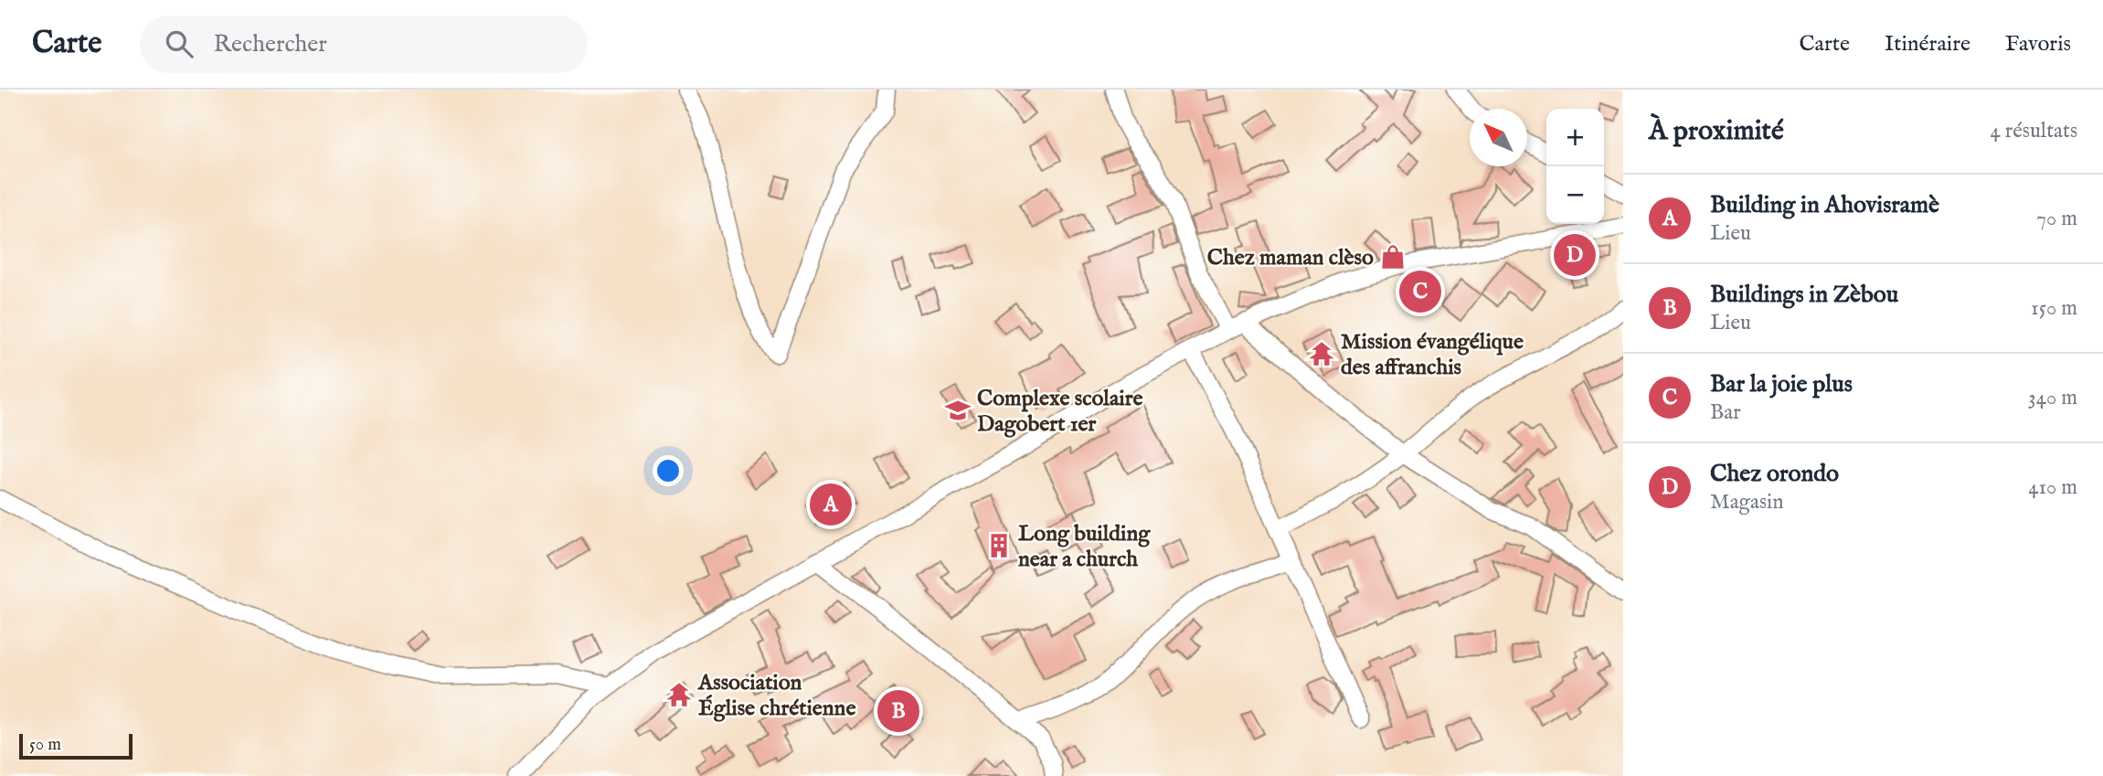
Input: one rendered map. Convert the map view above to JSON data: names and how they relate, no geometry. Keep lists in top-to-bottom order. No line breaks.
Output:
{"places":{"shop":["Chez maman clèso"],"temple":["Mission évangélique des affranchis","Association Église chrétienne"],"school or university":["Complexe scolaire Dagobert 1er"],"building":["Long building near a church"]},"scale_bar":"50 m","north":"top left","page":{"header":"Carte","search":"Rechercher","nav":["Carte","Itinéraire","Favoris"],"heading":["À proximité","4 résultats"],"map_buttons":["+","−"],"list":[{"mark":"A","name":"Building in Ahovisramè","note":"Lieu","value":"70 m"},{"mark":"B","name":"Buildings in Zèbou","note":"Lieu","value":"150 m"},{"mark":"C","name":"Bar la joie plus","note":"Bar","value":"340 m"},{"mark":"D","name":"Chez orondo","note":"Magasin","value":"410 m"}],"pins":["D","C","A","B"],"scale":"50 m"}}
